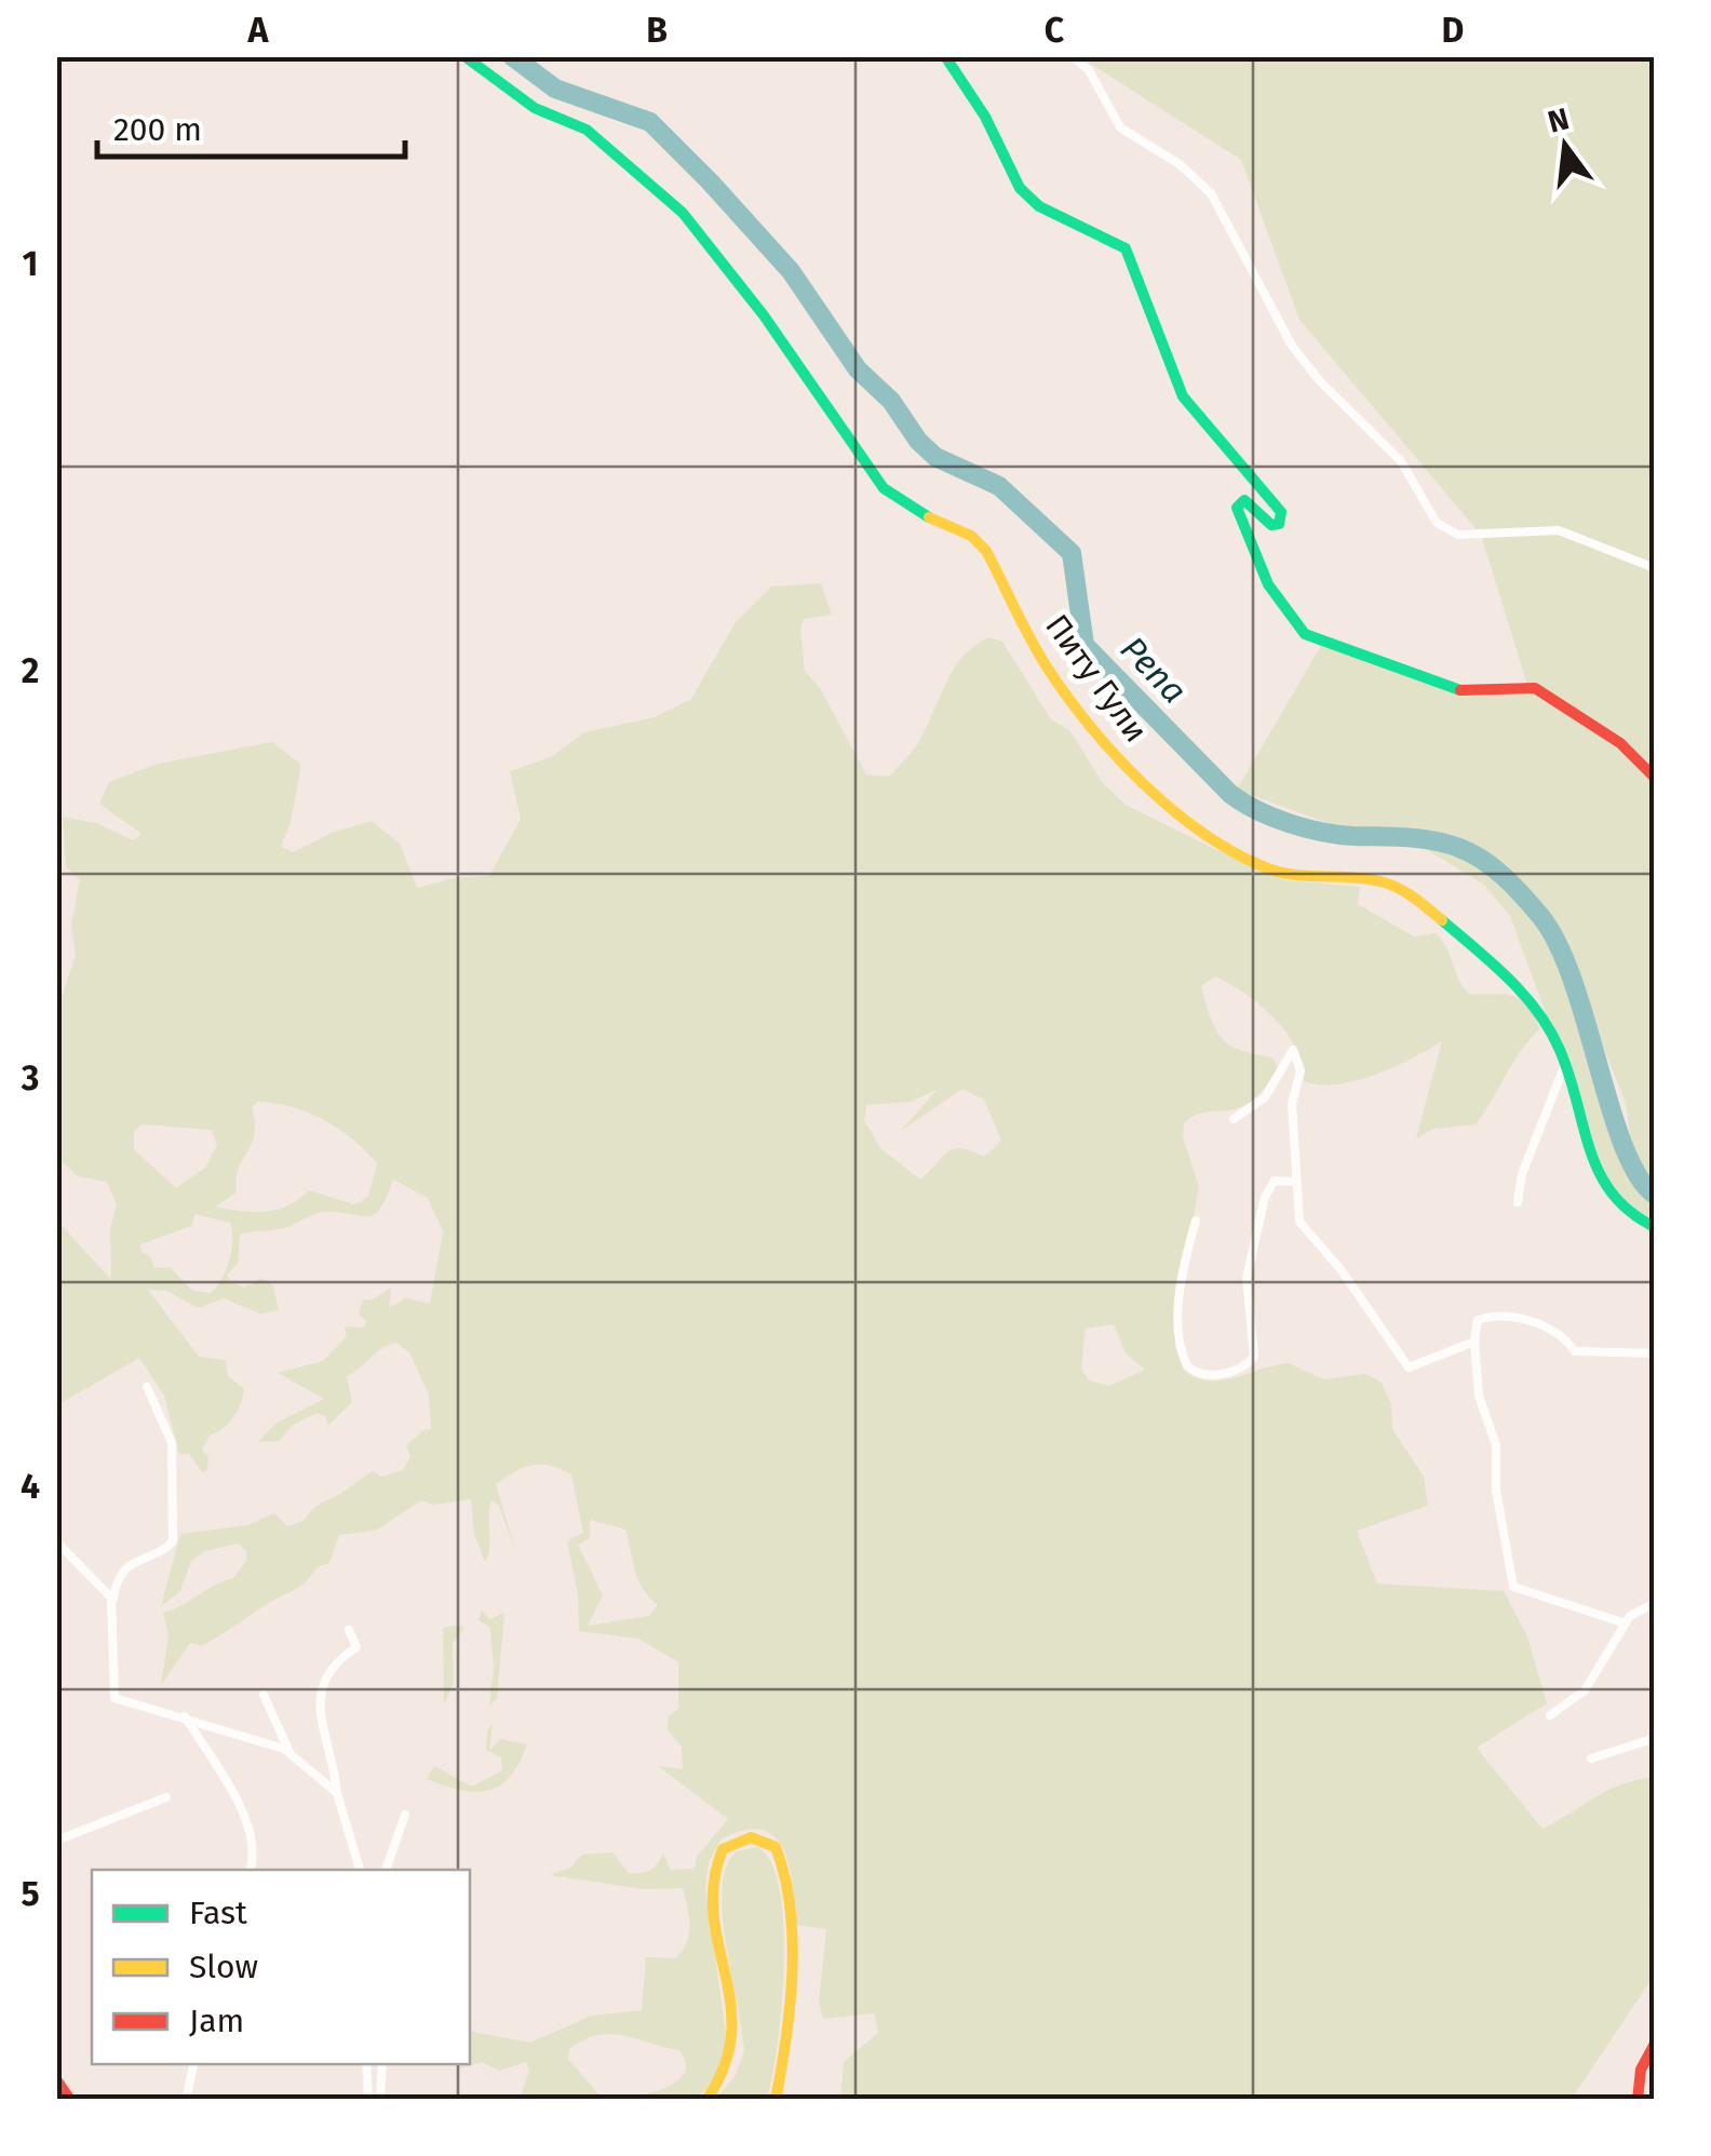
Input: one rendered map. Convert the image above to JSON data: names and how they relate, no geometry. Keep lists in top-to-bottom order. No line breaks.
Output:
{"streets":{"street":["Питу Гули"]},"water":["Pena"],"legend":["Fast","Slow","Jam"],"scale_bar":"200 m","north":"top","grid":{"columns":["A","B","C","D"],"rows":["1","2","3","4","5"]}}
